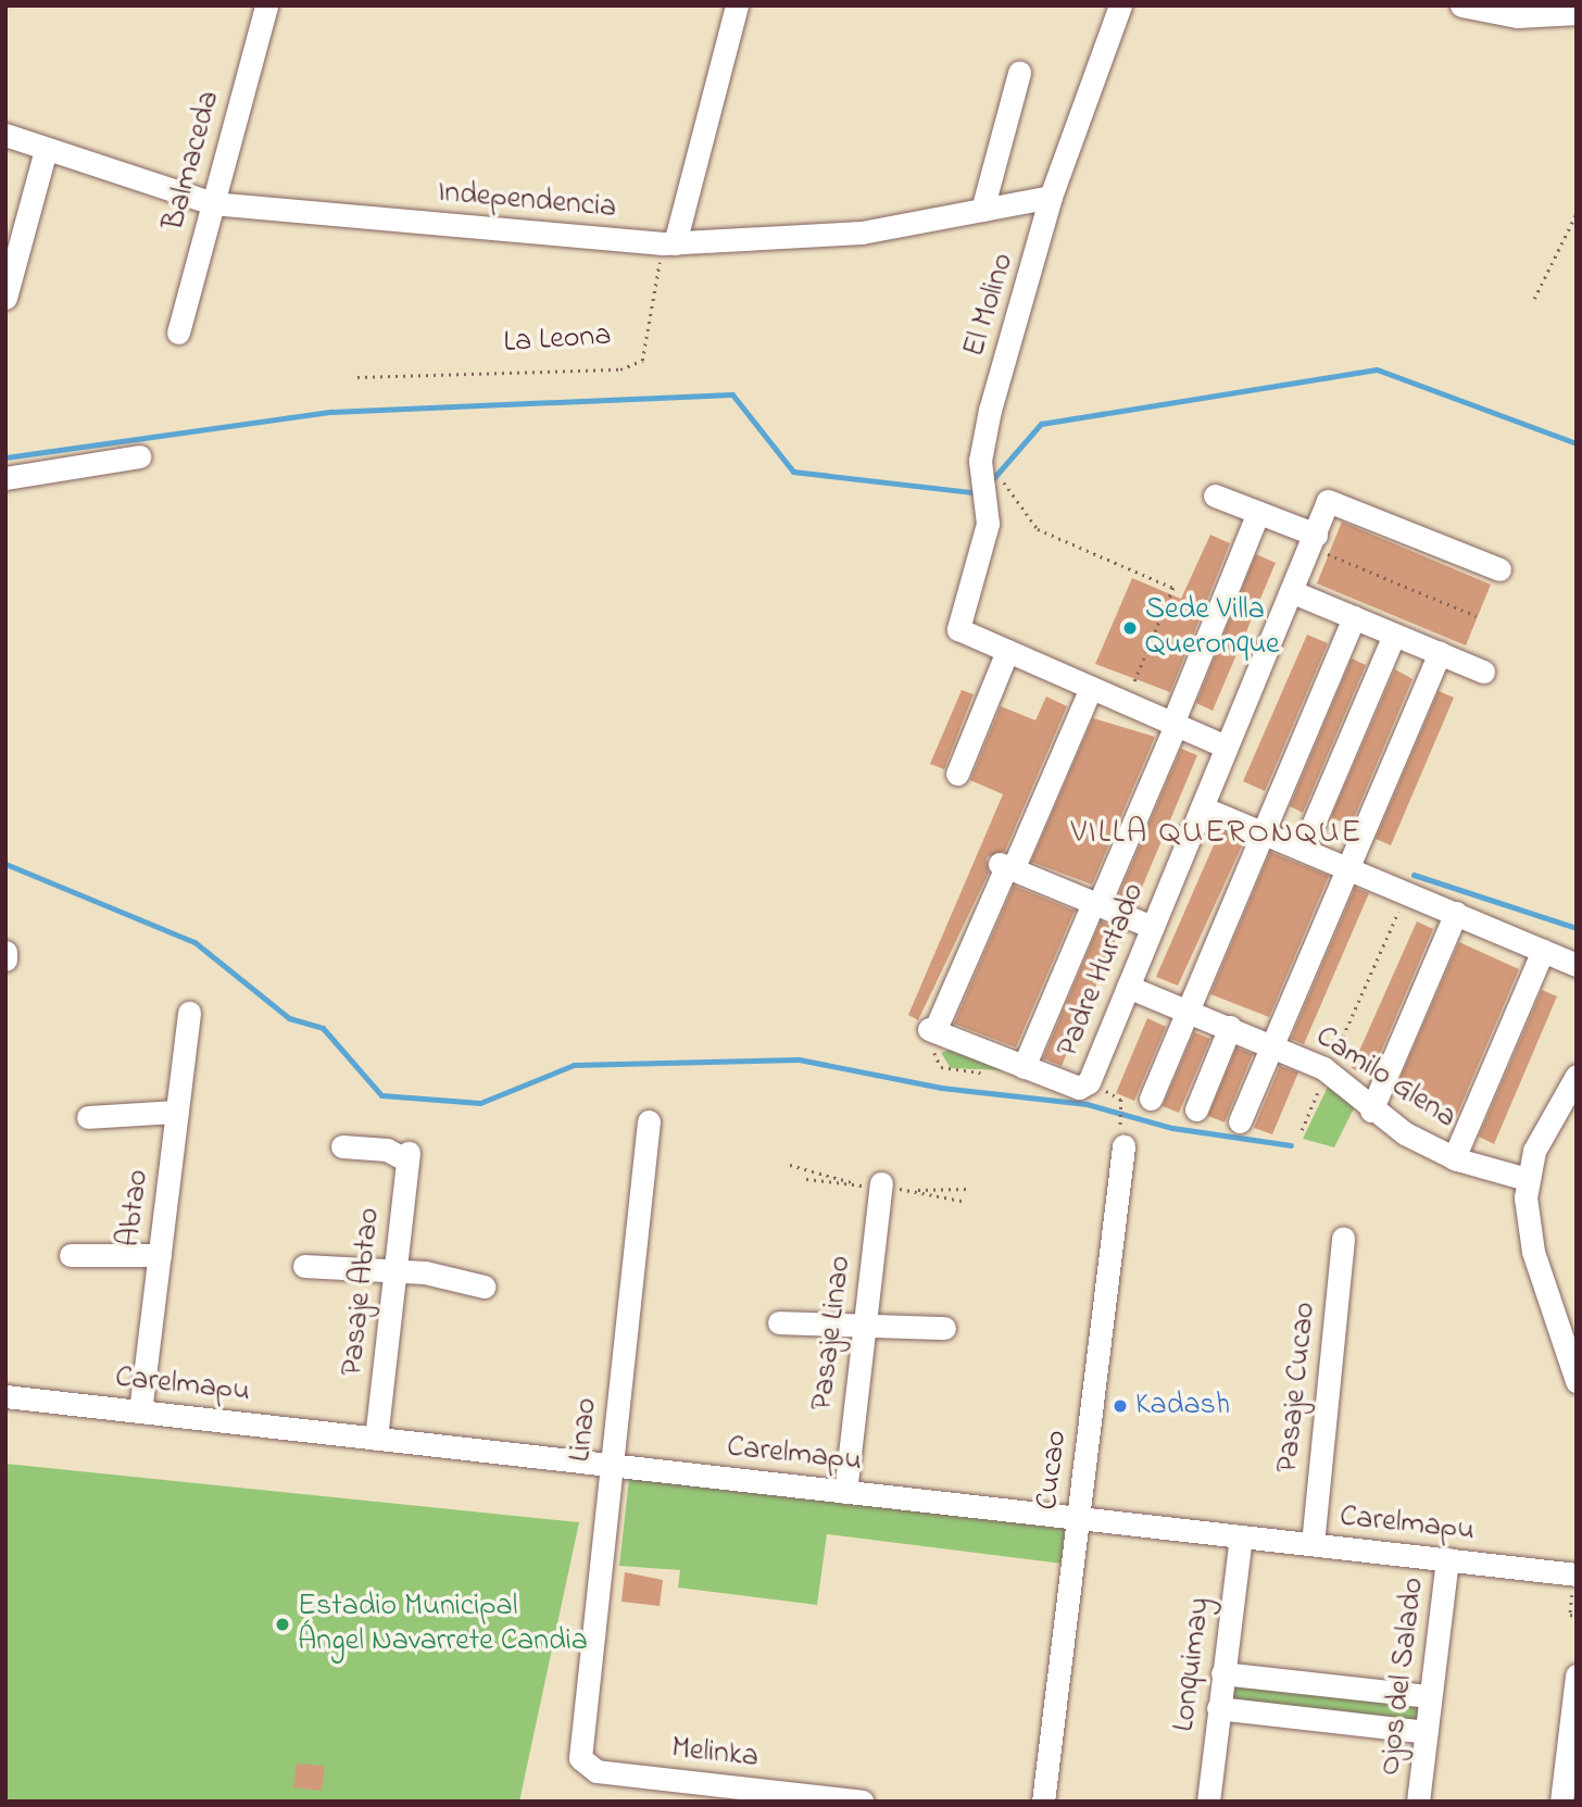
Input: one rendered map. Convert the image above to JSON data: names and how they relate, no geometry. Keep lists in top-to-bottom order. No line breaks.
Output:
{"streets":{"street":["Balmaceda","Independencia","El Molino","Padre Hurtado","Camilo Glena","Abtao","Pasaje Abtao","Pasaje Linao","Carelmapu","Pasaje Cucao","Linao","Cucao","Lonquimay","Ojos del Salado","Melinka"],"path":["La Leona"]},"crossings":[["Balmaceda","Independencia"],["Independencia","El Molino"],["Independencia","La Leona"],["Padre Hurtado","Camilo Glena"],["Abtao","Carelmapu"],["Pasaje Abtao","Carelmapu"],["Pasaje Linao","Carelmapu"],["Carelmapu","Pasaje Cucao"],["Carelmapu","Linao"],["Carelmapu","Cucao"],["Carelmapu","Lonquimay"],["Carelmapu","Ojos del Salado"],["Linao","Melinka"]],"districts":["VILLA QUERONQUE"],"places":["Sede Villa Queronque","Kadash","Estadio Municipal Ángel Navarrete Candia"]}
